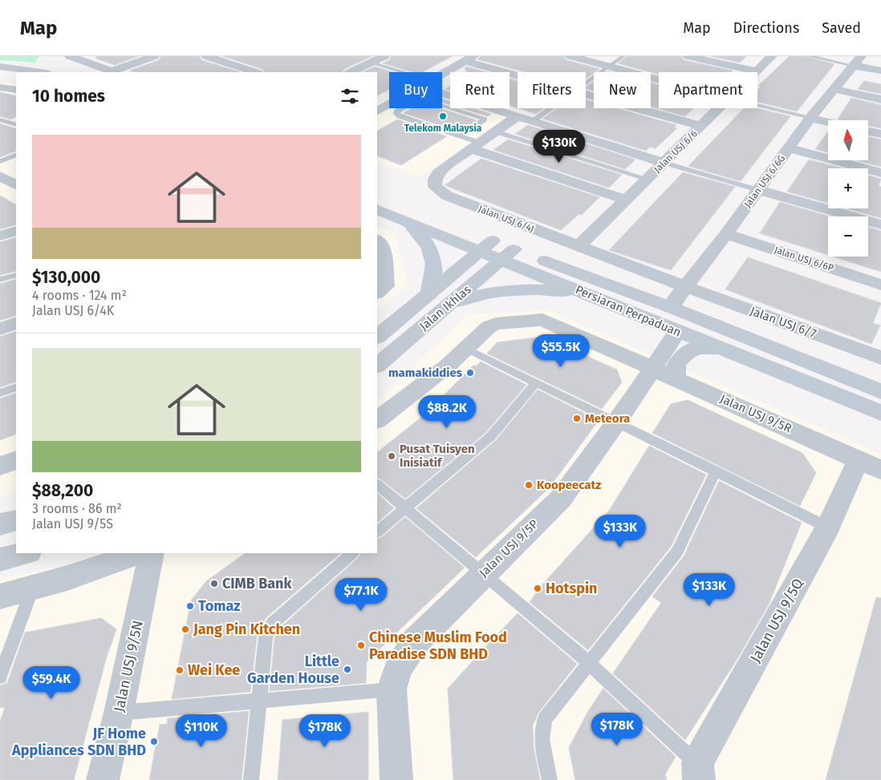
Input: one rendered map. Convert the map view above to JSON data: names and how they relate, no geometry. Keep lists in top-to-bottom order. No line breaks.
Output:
{"streets":{"main road":["Persiaran Perpaduan"],"street":["Jalan USJ 6/6","Jalan USJ 6/6G","Jalan USJ 6/4J","Jalan USJ 6/6P","Jalan Ikhlas","Jalan USJ 6/7","Jalan USJ 9/5R","Jalan USJ 9/5P","Jalan USJ 9/5Q","Jalan USJ 9/5N"]},"crossings":[["Jalan USJ 6/6","Jalan USJ 6/4J"],["Jalan USJ 6/6G","Jalan USJ 6/4J"],["Jalan USJ 6/6G","Jalan USJ 6/6P"],["Jalan USJ 6/6G","Persiaran Perpaduan"],["Jalan USJ 6/6G","Jalan USJ 6/7"],["Jalan USJ 6/4J","Jalan USJ 6/7"],["Jalan Ikhlas","Persiaran Perpaduan"],["Persiaran Perpaduan","Jalan USJ 9/5P"],["Jalan USJ 9/5R","Jalan USJ 9/5P"],["Jalan USJ 9/5R","Jalan USJ 9/5Q"]],"places":["Telekom Malaysia","mamakiddies","Meteora","Pusat Tuisyen Inisiatif","Koopeecatz","CIMB Bank","Hotspin","Tomaz","Jang Pin Kitchen","Chinese Muslim Food Paradise SDN BHD","Little Garden House","Wei Kee","JF Home Appliances SDN BHD"],"north":"top","page":{"header":"Map","nav":["Map","Directions","Saved"],"chip":["Buy","Rent","Filters","New","Apartment"],"heading":"10 homes","map_buttons":["+","−"],"list":[{"name":"$130,000","note":"4 rooms · 124 m² · Jalan USJ 6/4K"},{"name":"$88,200","note":"3 rooms · 86 m² · Jalan USJ 9/5S"}],"price":["$130K","$55.5K","$88.2K","$133K","$133K","$77.1K","$59.4K","$178K","$110K","$178K"]}}
